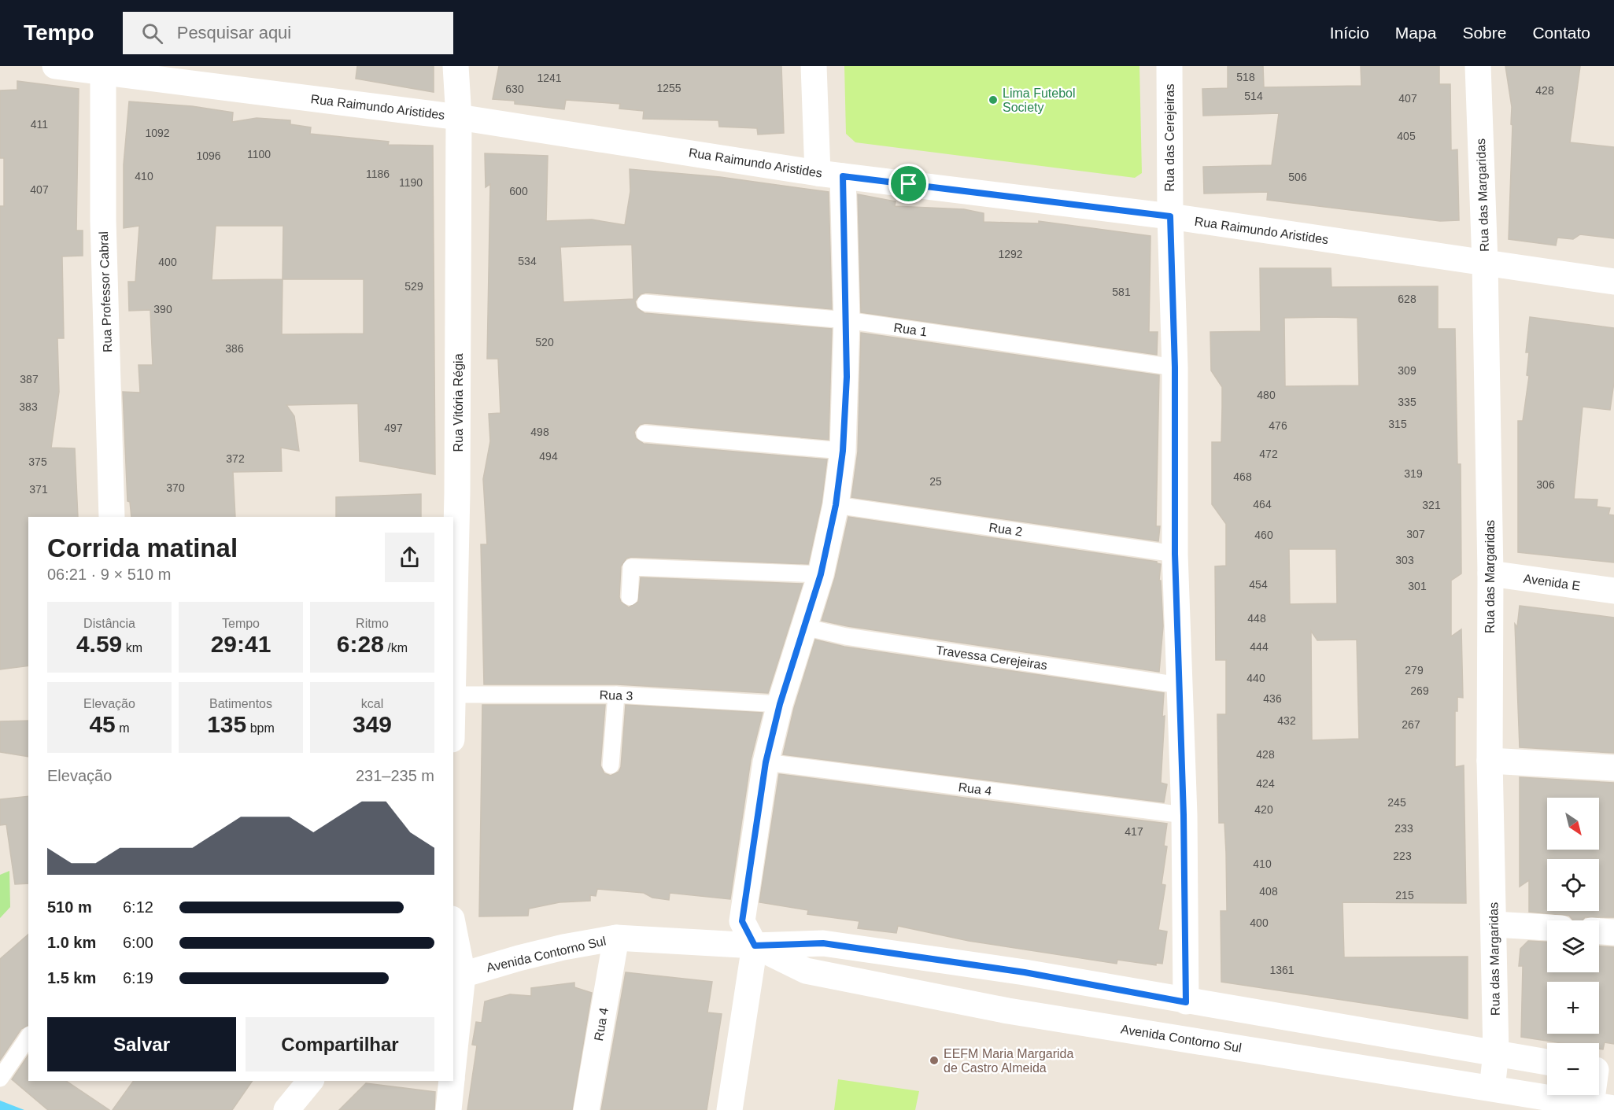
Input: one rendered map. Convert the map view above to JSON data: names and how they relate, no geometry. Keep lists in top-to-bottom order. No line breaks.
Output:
{"streets":{"street":["Rua Raimundo Aristides","Rua das Cerejeiras","Rua das Margaridas","Rua Professor Cabral","Rua Vitória Régia","Avenida E","Rua 4","Avenida Contorno Sul"],"lane":["Rua 1","Rua 2","Travessa Cerejeiras","Rua 3"]},"crossings":[["Rua Raimundo Aristides","Rua das Cerejeiras"],["Rua Raimundo Aristides","Rua das Margaridas"],["Rua Raimundo Aristides","Rua Professor Cabral"],["Rua Raimundo Aristides","Rua Vitória Régia"],["Rua das Cerejeiras","Rua 1"],["Rua das Cerejeiras","Rua 2"],["Rua das Cerejeiras","Travessa Cerejeiras"],["Rua das Cerejeiras","Rua 4"],["Rua das Cerejeiras","Avenida Contorno Sul"],["Rua das Margaridas","Avenida E"],["Rua das Margaridas","Avenida Contorno Sul"],["Rua 4","Avenida Contorno Sul"]],"places":["Lima Futebol Society","EEFM Maria Margarida de Castro Almeida"],"house_numbers":["518","1241","1255","630","428","514","407","411","1092","405","1100","1096","1186","410","506","1190","407","600","1292","534","400","529","581","628","390","520","386","309","387","480","335","383","315","476","497","498","472","494","372","375","319","468","25","306","370","371","464","321","307","460","303","454","301","448","444","279","440","269","436","432","267","428","424","245","420","233","417","223","410","408","215","400","1361"],"north":"bottom right","page":{"header":"Tempo","search":"Pesquisar aqui","nav":["Início","Mapa","Sobre","Contato"],"heading":["Corrida matinal","06:21 · 9 × 510 m"],"stats":[["Distância","4.59 km"],["Tempo","29:41"],["Ritmo","6:28 /km"],["Elevação","45 m"],["Batimentos","135 bpm"],["kcal","349"]],"chart":["Elevação","231–235 m"],"map_buttons":["+","−"],"list":[{"name":"510 m","note":"6:12"},{"name":"1.0 km","note":"6:00"},{"name":"1.5 km","note":"6:19"}],"buttons":["Salvar","Compartilhar"]}}
